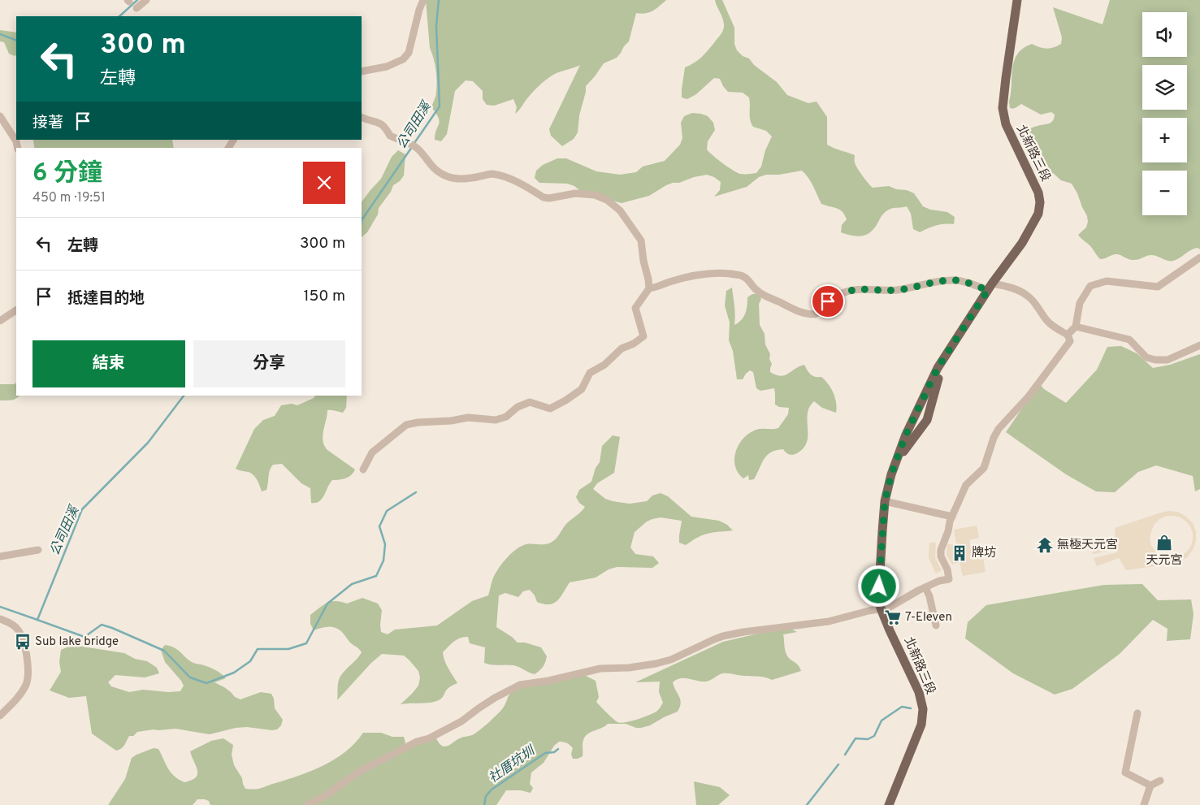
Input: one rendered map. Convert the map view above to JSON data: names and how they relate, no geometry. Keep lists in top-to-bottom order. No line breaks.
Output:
{"streets":{"main road":["北新路三段"]},"water":["公司田溪","社厝坑圳"],"places":{"shop":["天元宮"],"temple":["無極天元宮"],"building":["牌坊"],"supermarket":["7-Eleven"],"bus stop":["Sub lake bridge"]},"page":{"map_buttons":["+","−"],"turn":["300 m","左轉"],"then":"接著","heading":["6 分鐘","450 m · 19:51"],"list":[{"name":"左轉","value":"300 m"},{"name":"抵達目的地","value":"150 m"}],"buttons":["結束","分享"]}}
